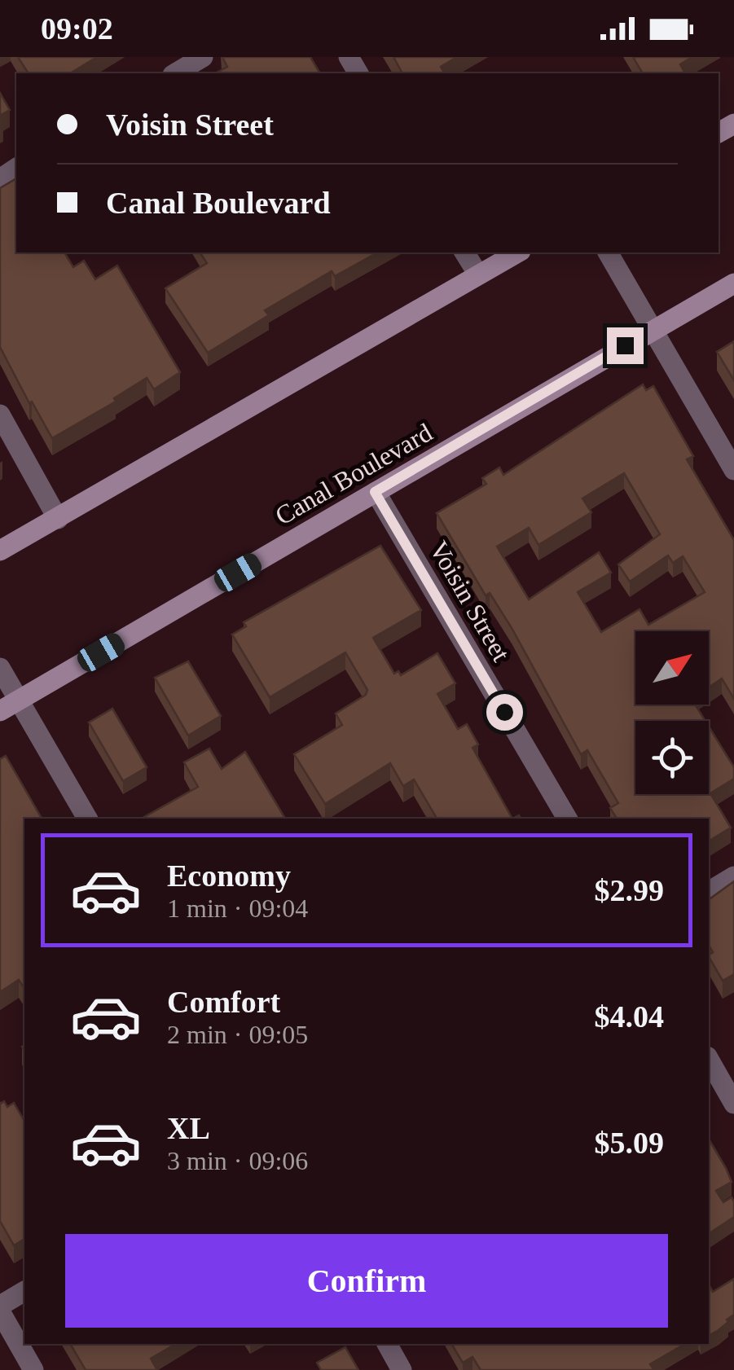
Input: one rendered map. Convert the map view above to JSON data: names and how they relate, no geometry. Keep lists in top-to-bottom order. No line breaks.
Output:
{"streets":{"main road":["Canal Boulevard"],"street":["Voisin Street"]},"crossings":[["Canal Boulevard","Voisin Street"]],"north":"top right","page":{"status":"09:02","banner":["Voisin Street","Canal Boulevard"],"list":[{"name":"Economy","note":"1 min · 09:04","value":"$2.99"},{"name":"Comfort","note":"2 min · 09:05","value":"$4.04"},{"name":"XL","note":"3 min · 09:06","value":"$5.09"}],"buttons":"Confirm"}}
